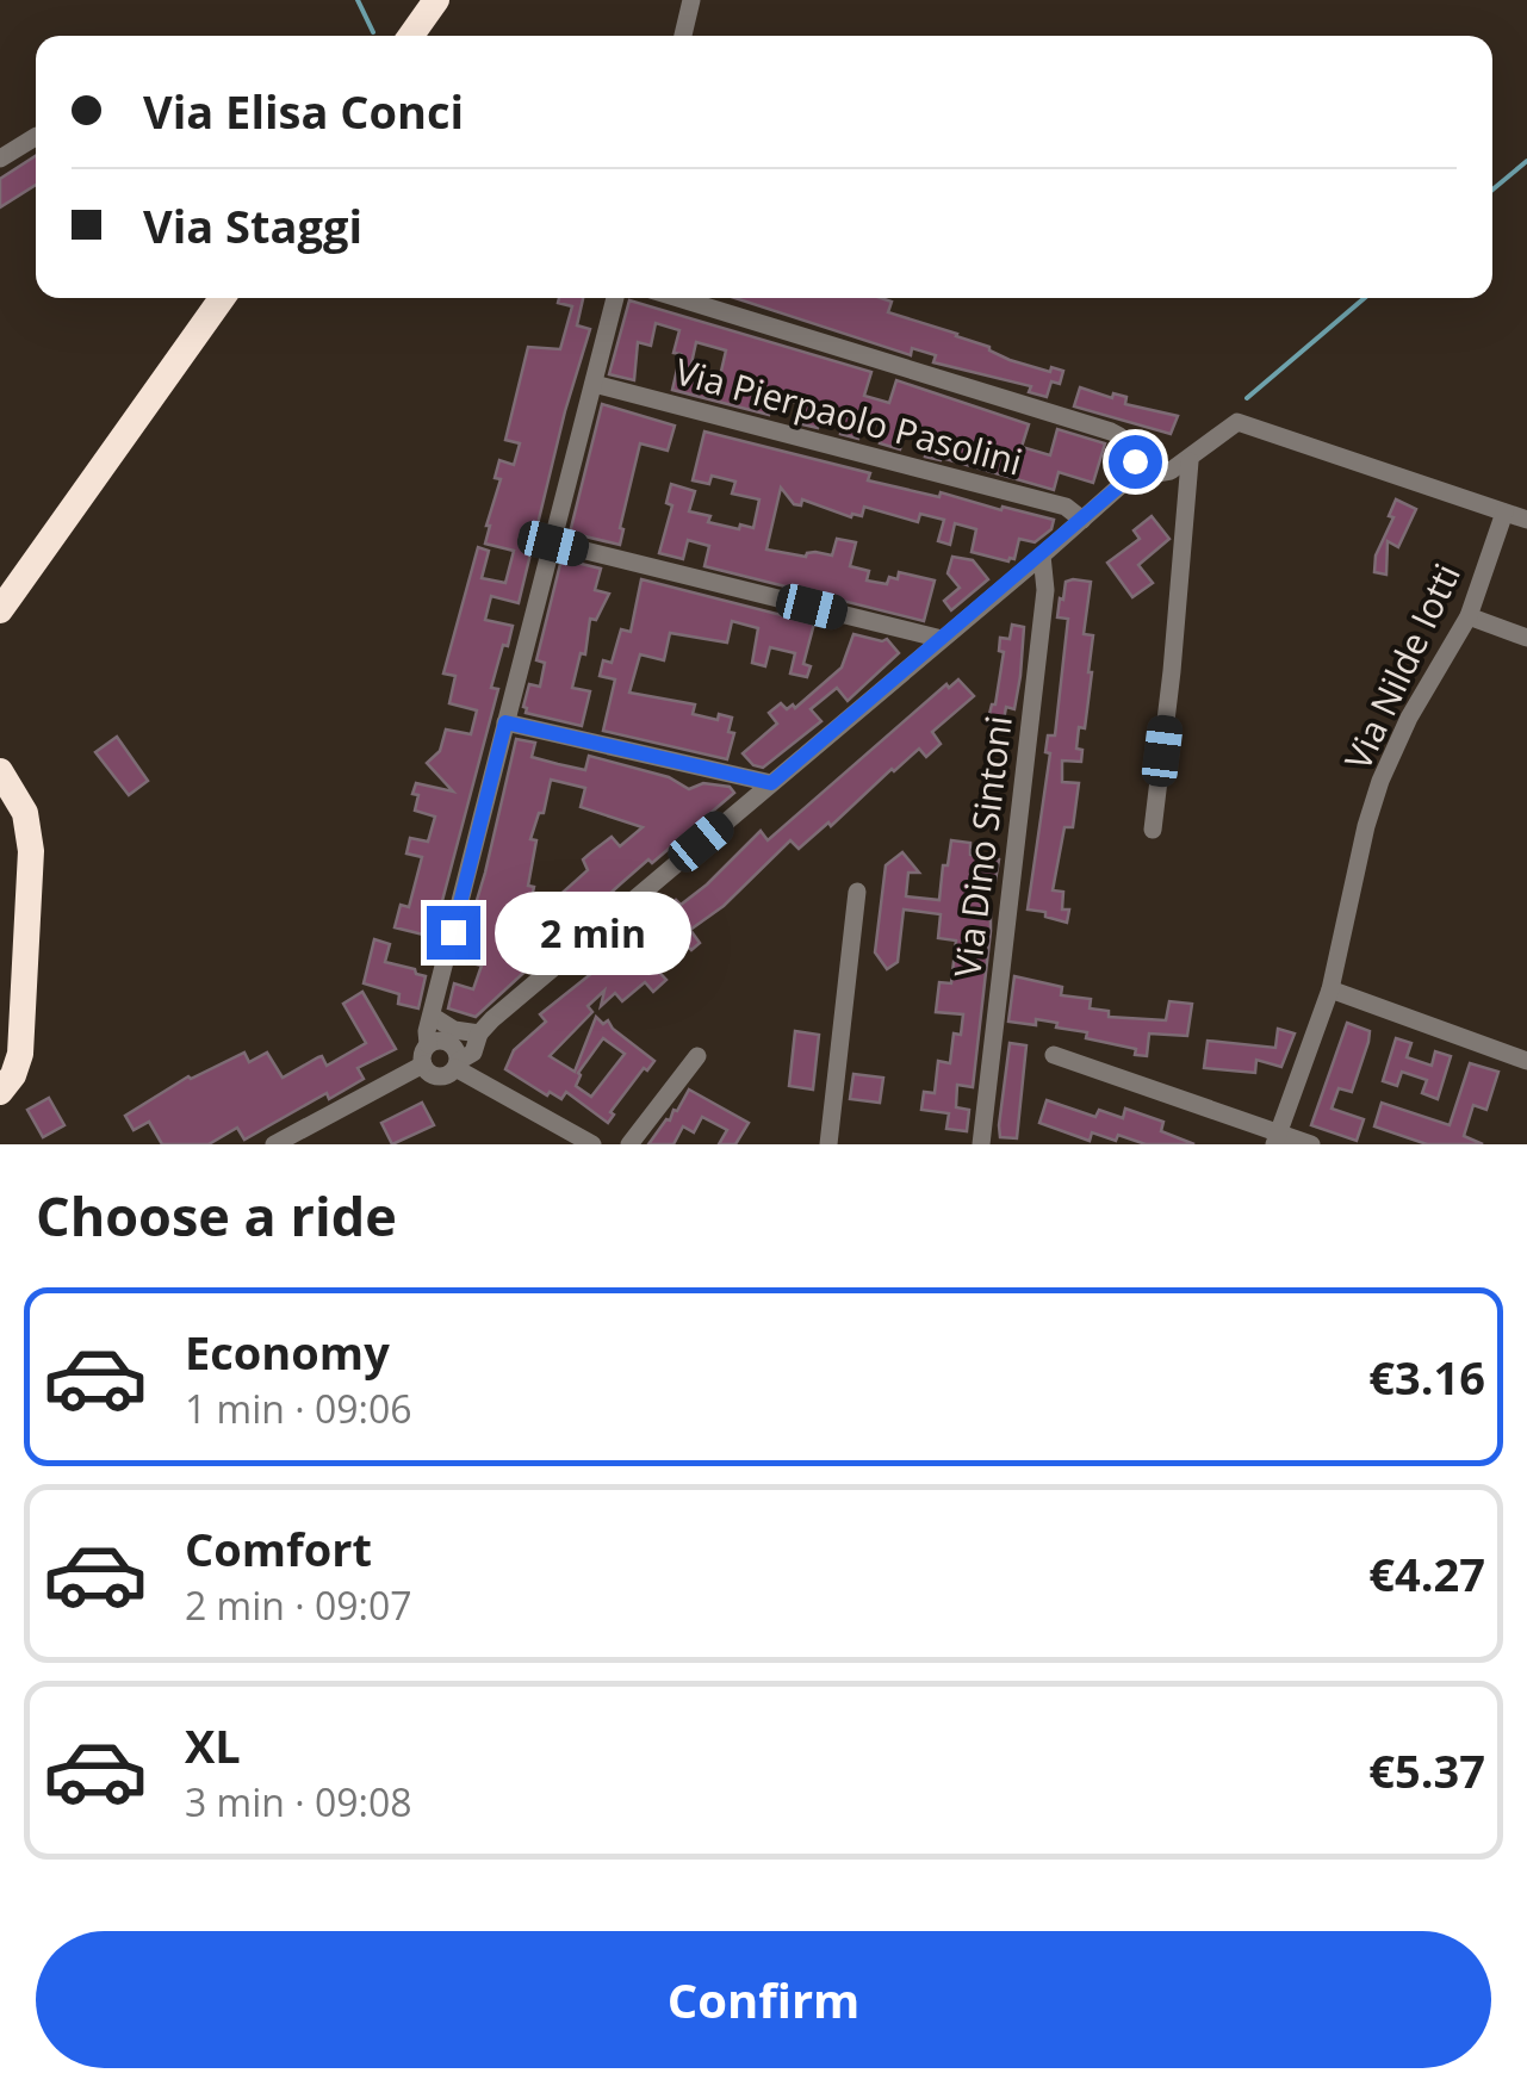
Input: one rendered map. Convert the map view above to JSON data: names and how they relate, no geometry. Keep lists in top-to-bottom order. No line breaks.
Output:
{"streets":{"street":["Via Pierpaolo Pasolini","Via Nilde Iotti","Via Dino Sintoni"]},"page":{"banner":["Via Elisa Conci","Via Staggi"],"bubble":"2 min","heading":"Choose a ride","list":[{"name":"Economy","note":"1 min · 09:06","value":"€3.16"},{"name":"Comfort","note":"2 min · 09:07","value":"€4.27"},{"name":"XL","note":"3 min · 09:08","value":"€5.37"}],"buttons":"Confirm"}}
